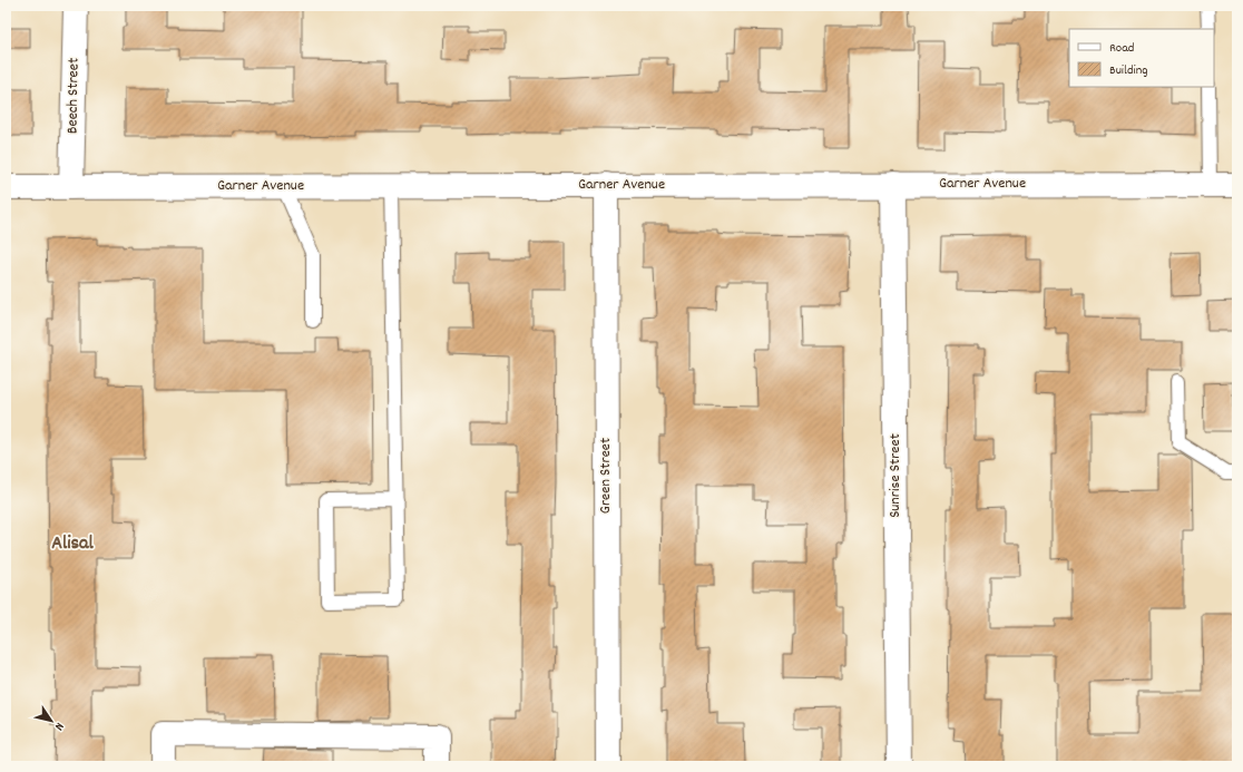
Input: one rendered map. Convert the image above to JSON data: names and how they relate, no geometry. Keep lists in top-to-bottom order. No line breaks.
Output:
{"streets":{"street":["Beech Street","Garner Avenue","Green Street","Sunrise Street"]},"crossings":[["Beech Street","Garner Avenue"],["Garner Avenue","Green Street"],["Garner Avenue","Sunrise Street"]],"districts":["Alisal"],"legend":["Road","Building"],"north":"bottom right"}
